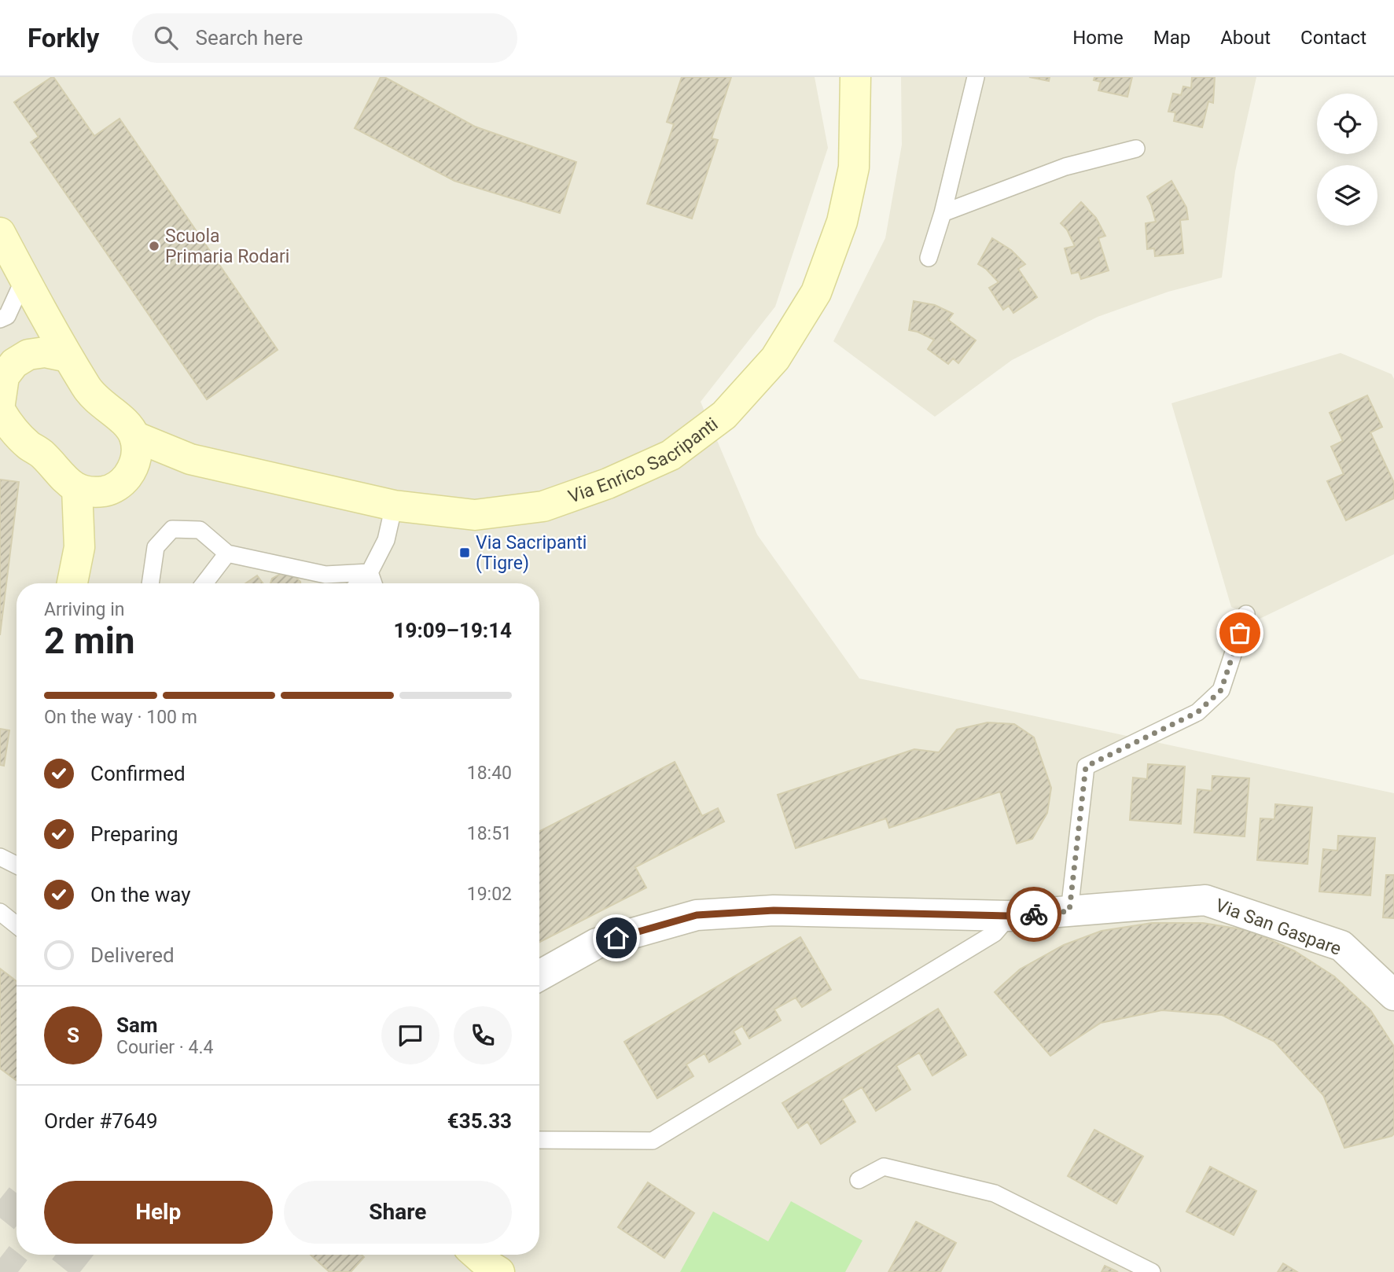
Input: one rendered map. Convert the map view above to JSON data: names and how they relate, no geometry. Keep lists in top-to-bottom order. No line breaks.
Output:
{"streets":{"street":["Via Enrico Sacripanti","Via San Gaspare"]},"places":{"other":["Scuola Primaria Rodari"],"transit":["Via Sacripanti (Tigre)"]},"page":{"header":"Forkly","search":"Search here","nav":["Home","Map","About","Contact"],"heading":["2 min","Arriving in","19:09–19:14"],"panel":["Sam","Courier · 4.4","Order #7649","€35.33"],"bar":"On the way · 100 m","list":[["Confirmed","18:40"],["Preparing","18:51"],["On the way","19:02"],"Delivered"],"round":"S","buttons":["Help","Share"]}}
